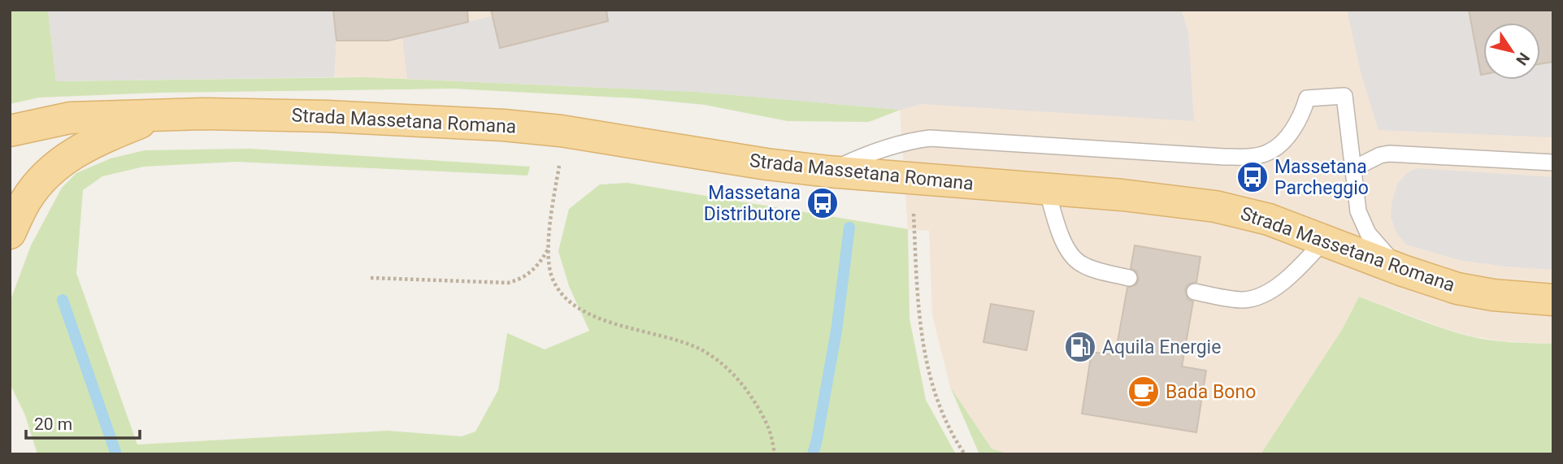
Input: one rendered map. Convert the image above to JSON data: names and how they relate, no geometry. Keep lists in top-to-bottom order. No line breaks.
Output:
{"streets":{"main road":["Strada Massetana Romana"]},"places":{"bus stop":["Massetana Parcheggio","Massetana Distributore"],"fuel station":["Aquila Energie"],"cafe":["Bada Bono"]},"scale_bar":"20 m","north":"bottom right"}
